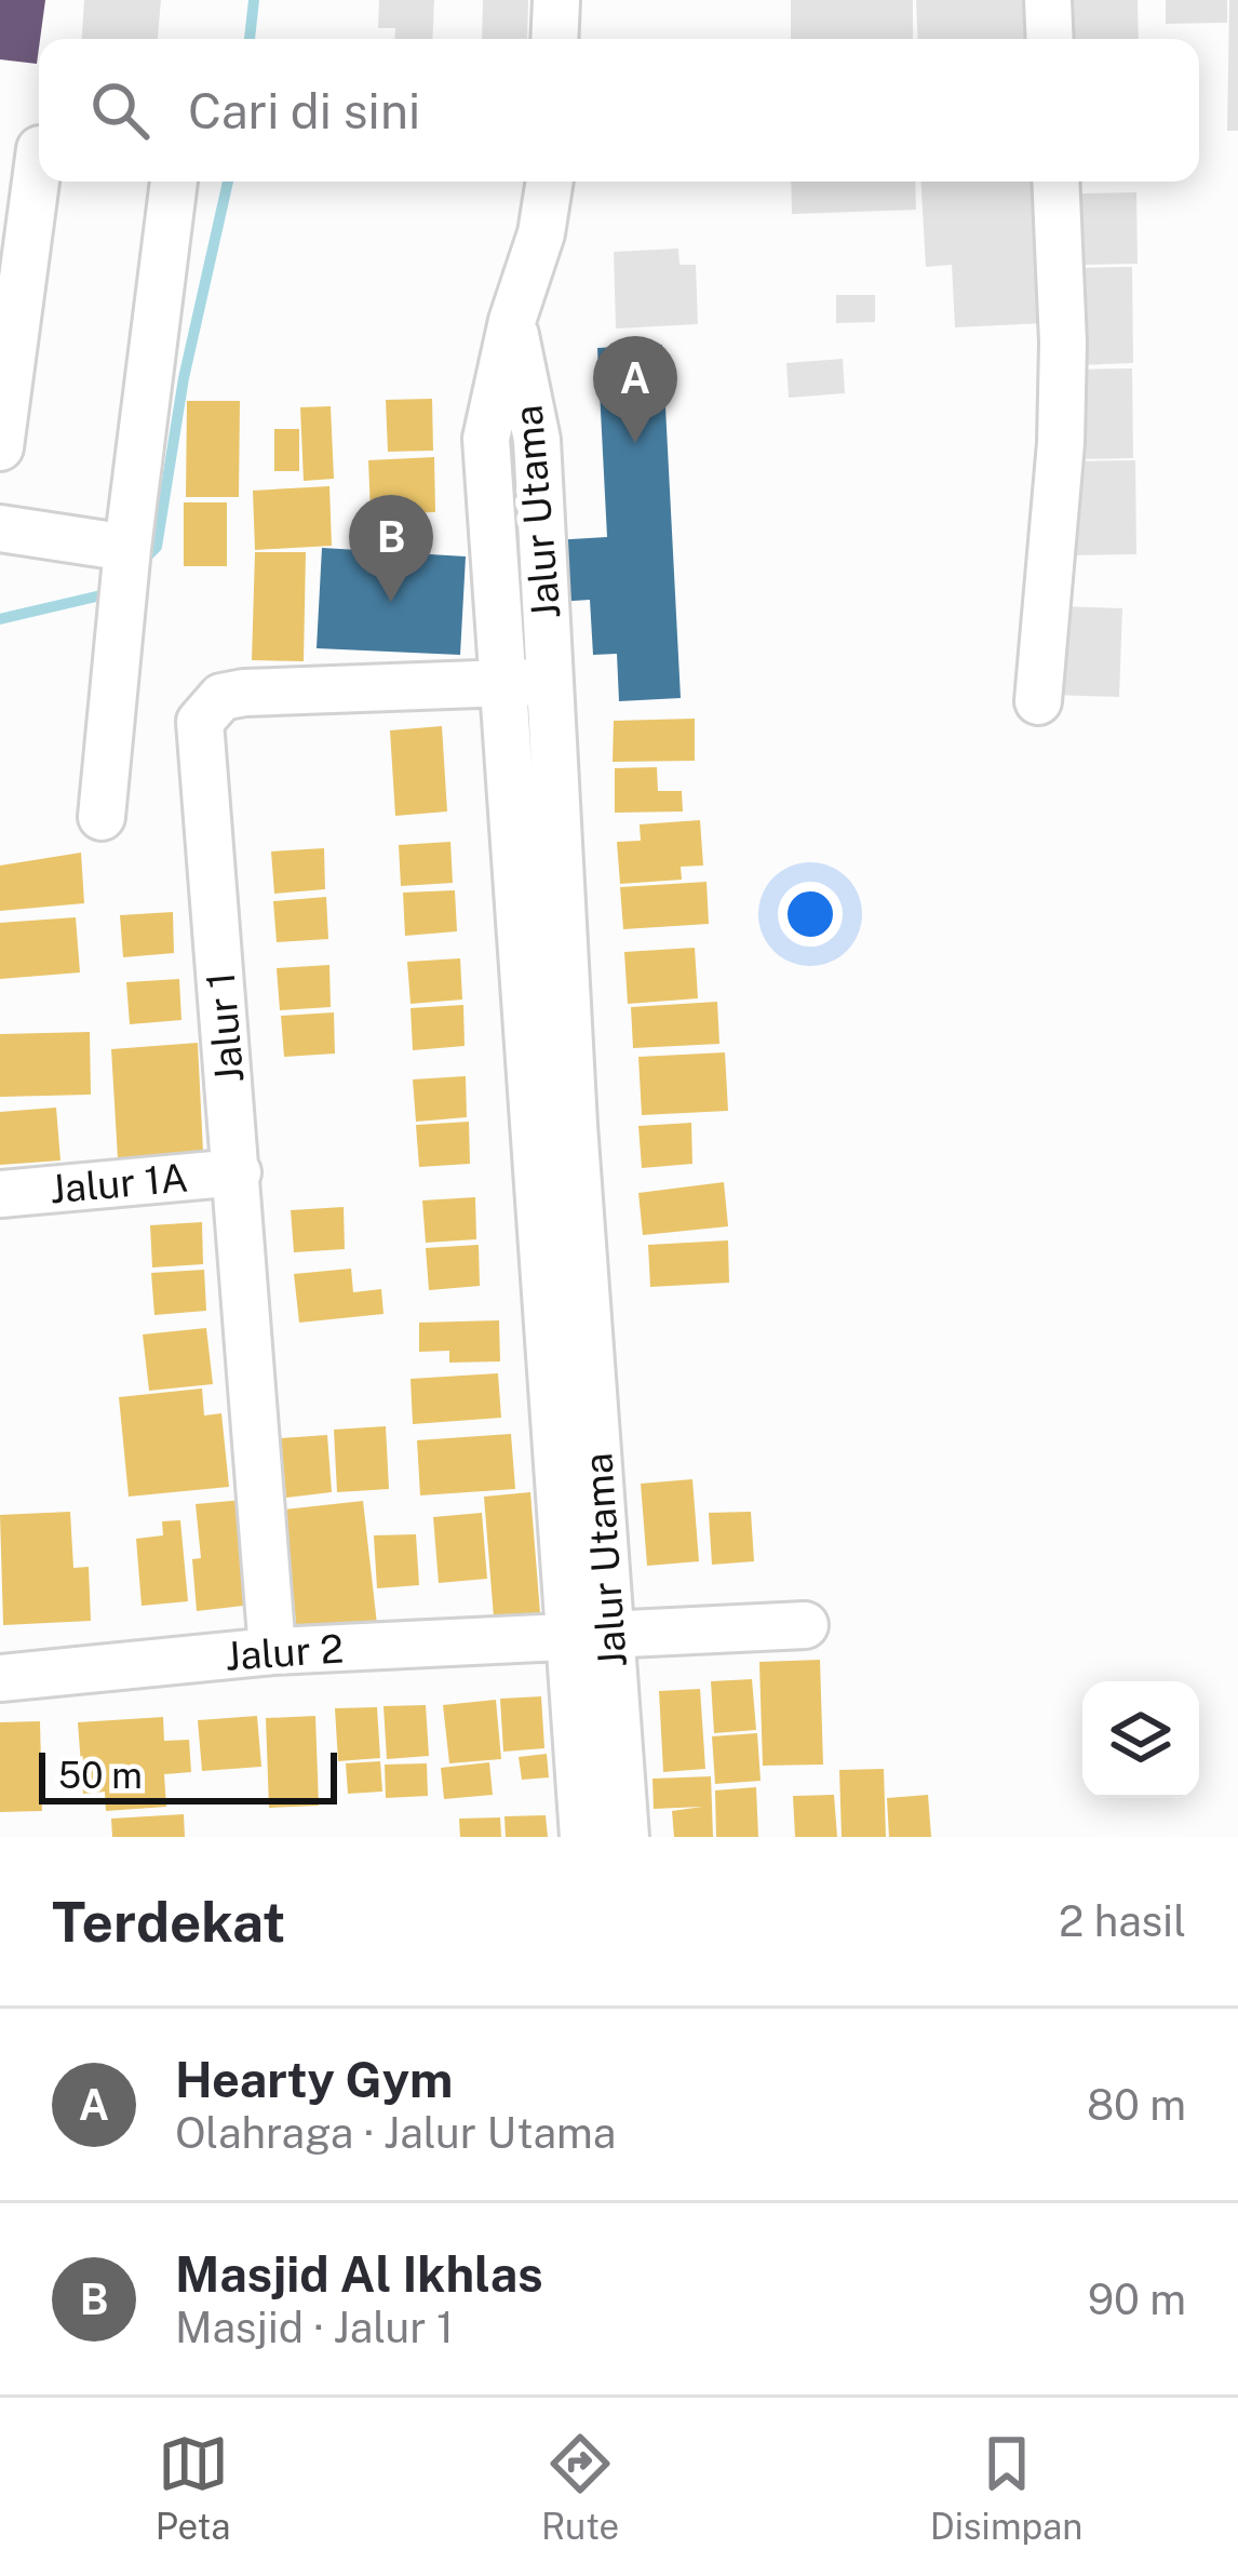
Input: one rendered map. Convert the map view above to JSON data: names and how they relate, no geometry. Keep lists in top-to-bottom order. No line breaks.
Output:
{"streets":{"street":["Jalur Utama","Jalur 1","Jalur 1A","Jalur 2"]},"crossings":[["Jalur Utama","Jalur 1"],["Jalur Utama","Jalur 2"],["Jalur 1","Jalur 1A"],["Jalur 1","Jalur 2"]],"scale_bar":"50 m","page":{"search":"Cari di sini","pins":["A","B"],"scale":"50 m","heading":["Terdekat","2 hasil"],"list":[{"mark":"A","name":"Hearty Gym","note":"Olahraga · Jalur Utama","value":"80 m"},{"mark":"B","name":"Masjid Al Ikhlas","note":"Masjid · Jalur 1","value":"90 m"}],"nav":["Peta","Rute","Disimpan"]}}
